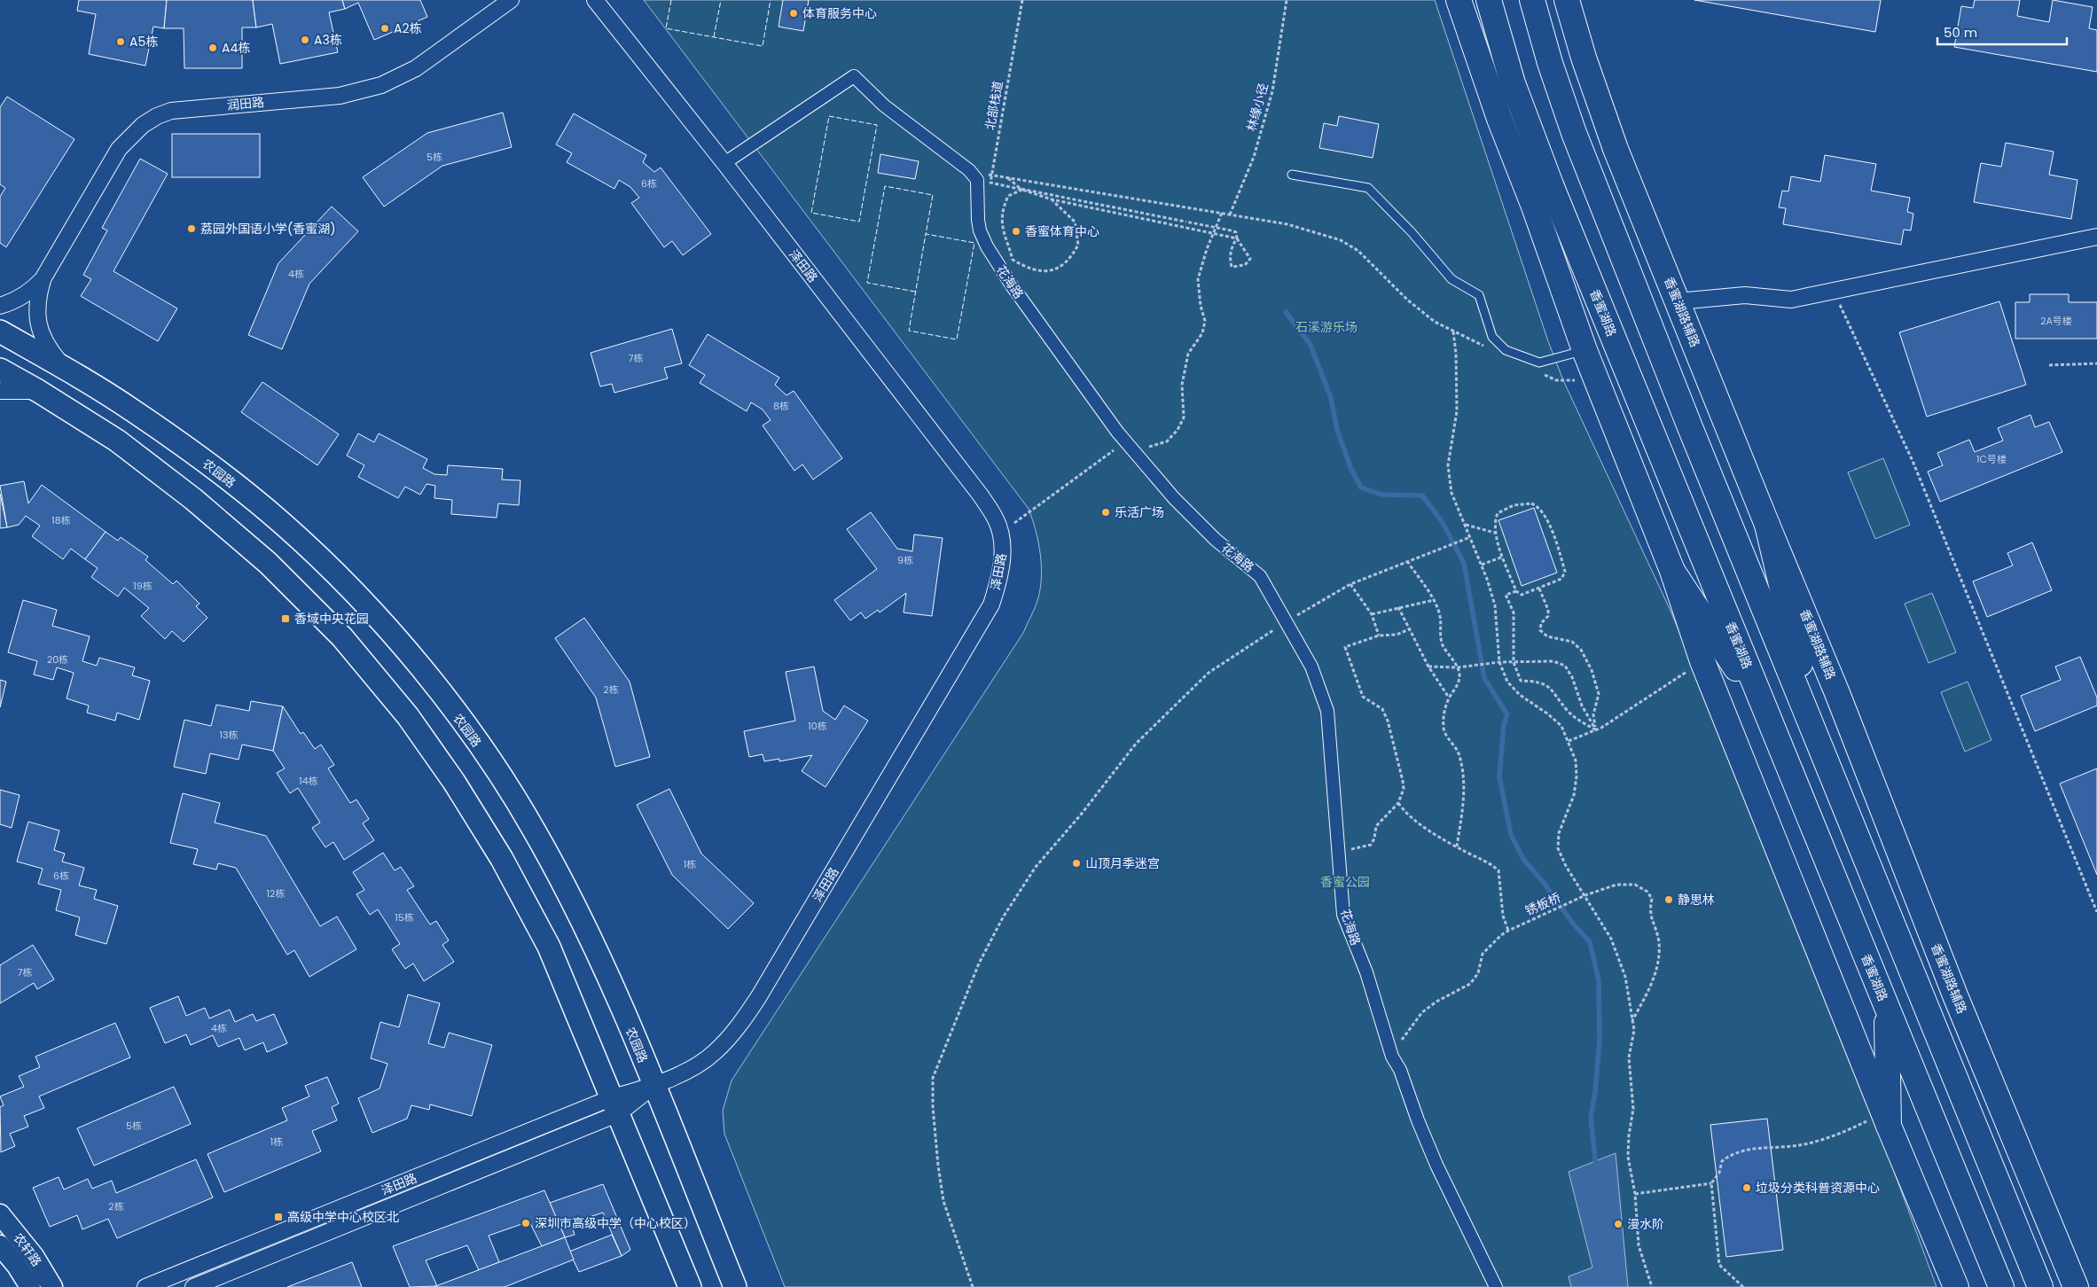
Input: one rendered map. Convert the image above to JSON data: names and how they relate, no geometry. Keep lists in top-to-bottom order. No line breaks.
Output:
{"streets":{"main road":["香蜜湖路辅路","香蜜湖路","农园路"],"street":["润田路","泽田路","花海路","农轩路"],"path":["北部栈道","林缘小径","锈板桥"]},"crossings":[["润田路","农园路"],["泽田路","花海路"],["泽田路","农园路"],["花海路","锈板桥"]],"parks":["石溪游乐场","香蜜公园"],"places":{"other":["体育服务中心","A2栋","A3栋","A5栋","A4栋","荔园外国语小学(香蜜湖)","香蜜体育中心","乐活广场","山顶月季迷宫","静思林","垃圾分类科普资源中心","深圳市高级中学（中心校区）","漫水阶"],"transit":["香域中央花园","高级中学中心校区北"]},"house_numbers":["5栋","6栋","4栋","2A号楼","7栋","8栋","1C号楼","18栋","9栋","19栋","20栋","2栋","10栋","13栋","14栋","1栋","6栋","12栋","15栋","7栋","4栋","5栋","1栋","2栋"],"scale_bar":"50 m"}
